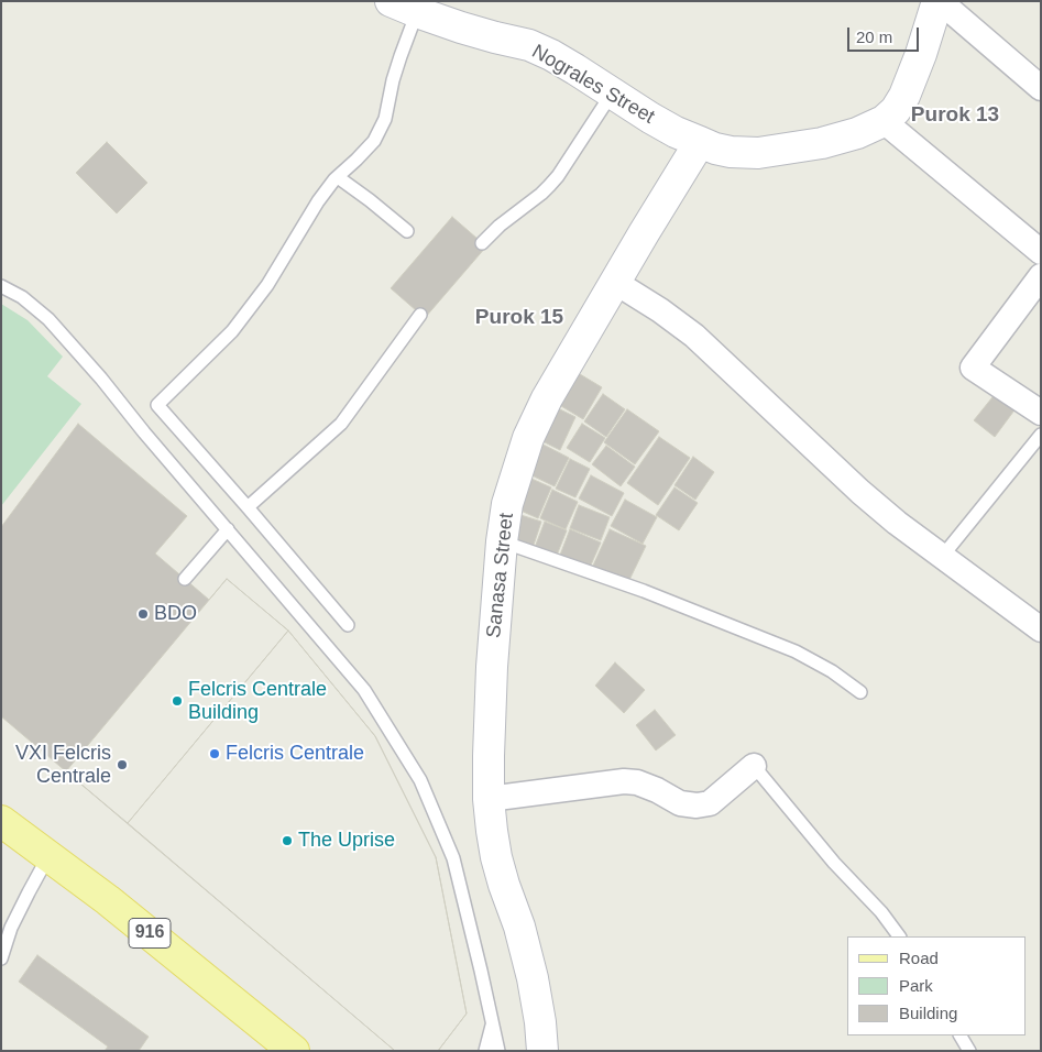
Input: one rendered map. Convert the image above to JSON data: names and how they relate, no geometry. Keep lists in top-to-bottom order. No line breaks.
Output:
{"streets":{"main road":["916"],"street":["Nograles Street","Sanasa Street"]},"crossings":[["Nograles Street","Sanasa Street"]],"districts":["Purok 13","Purok 15"],"places":["BDO","Felcris Centrale Building","Felcris Centrale","VXI Felcris Centrale","The Uprise"],"legend":["Road","Park","Building"],"scale_bar":"20 m"}
